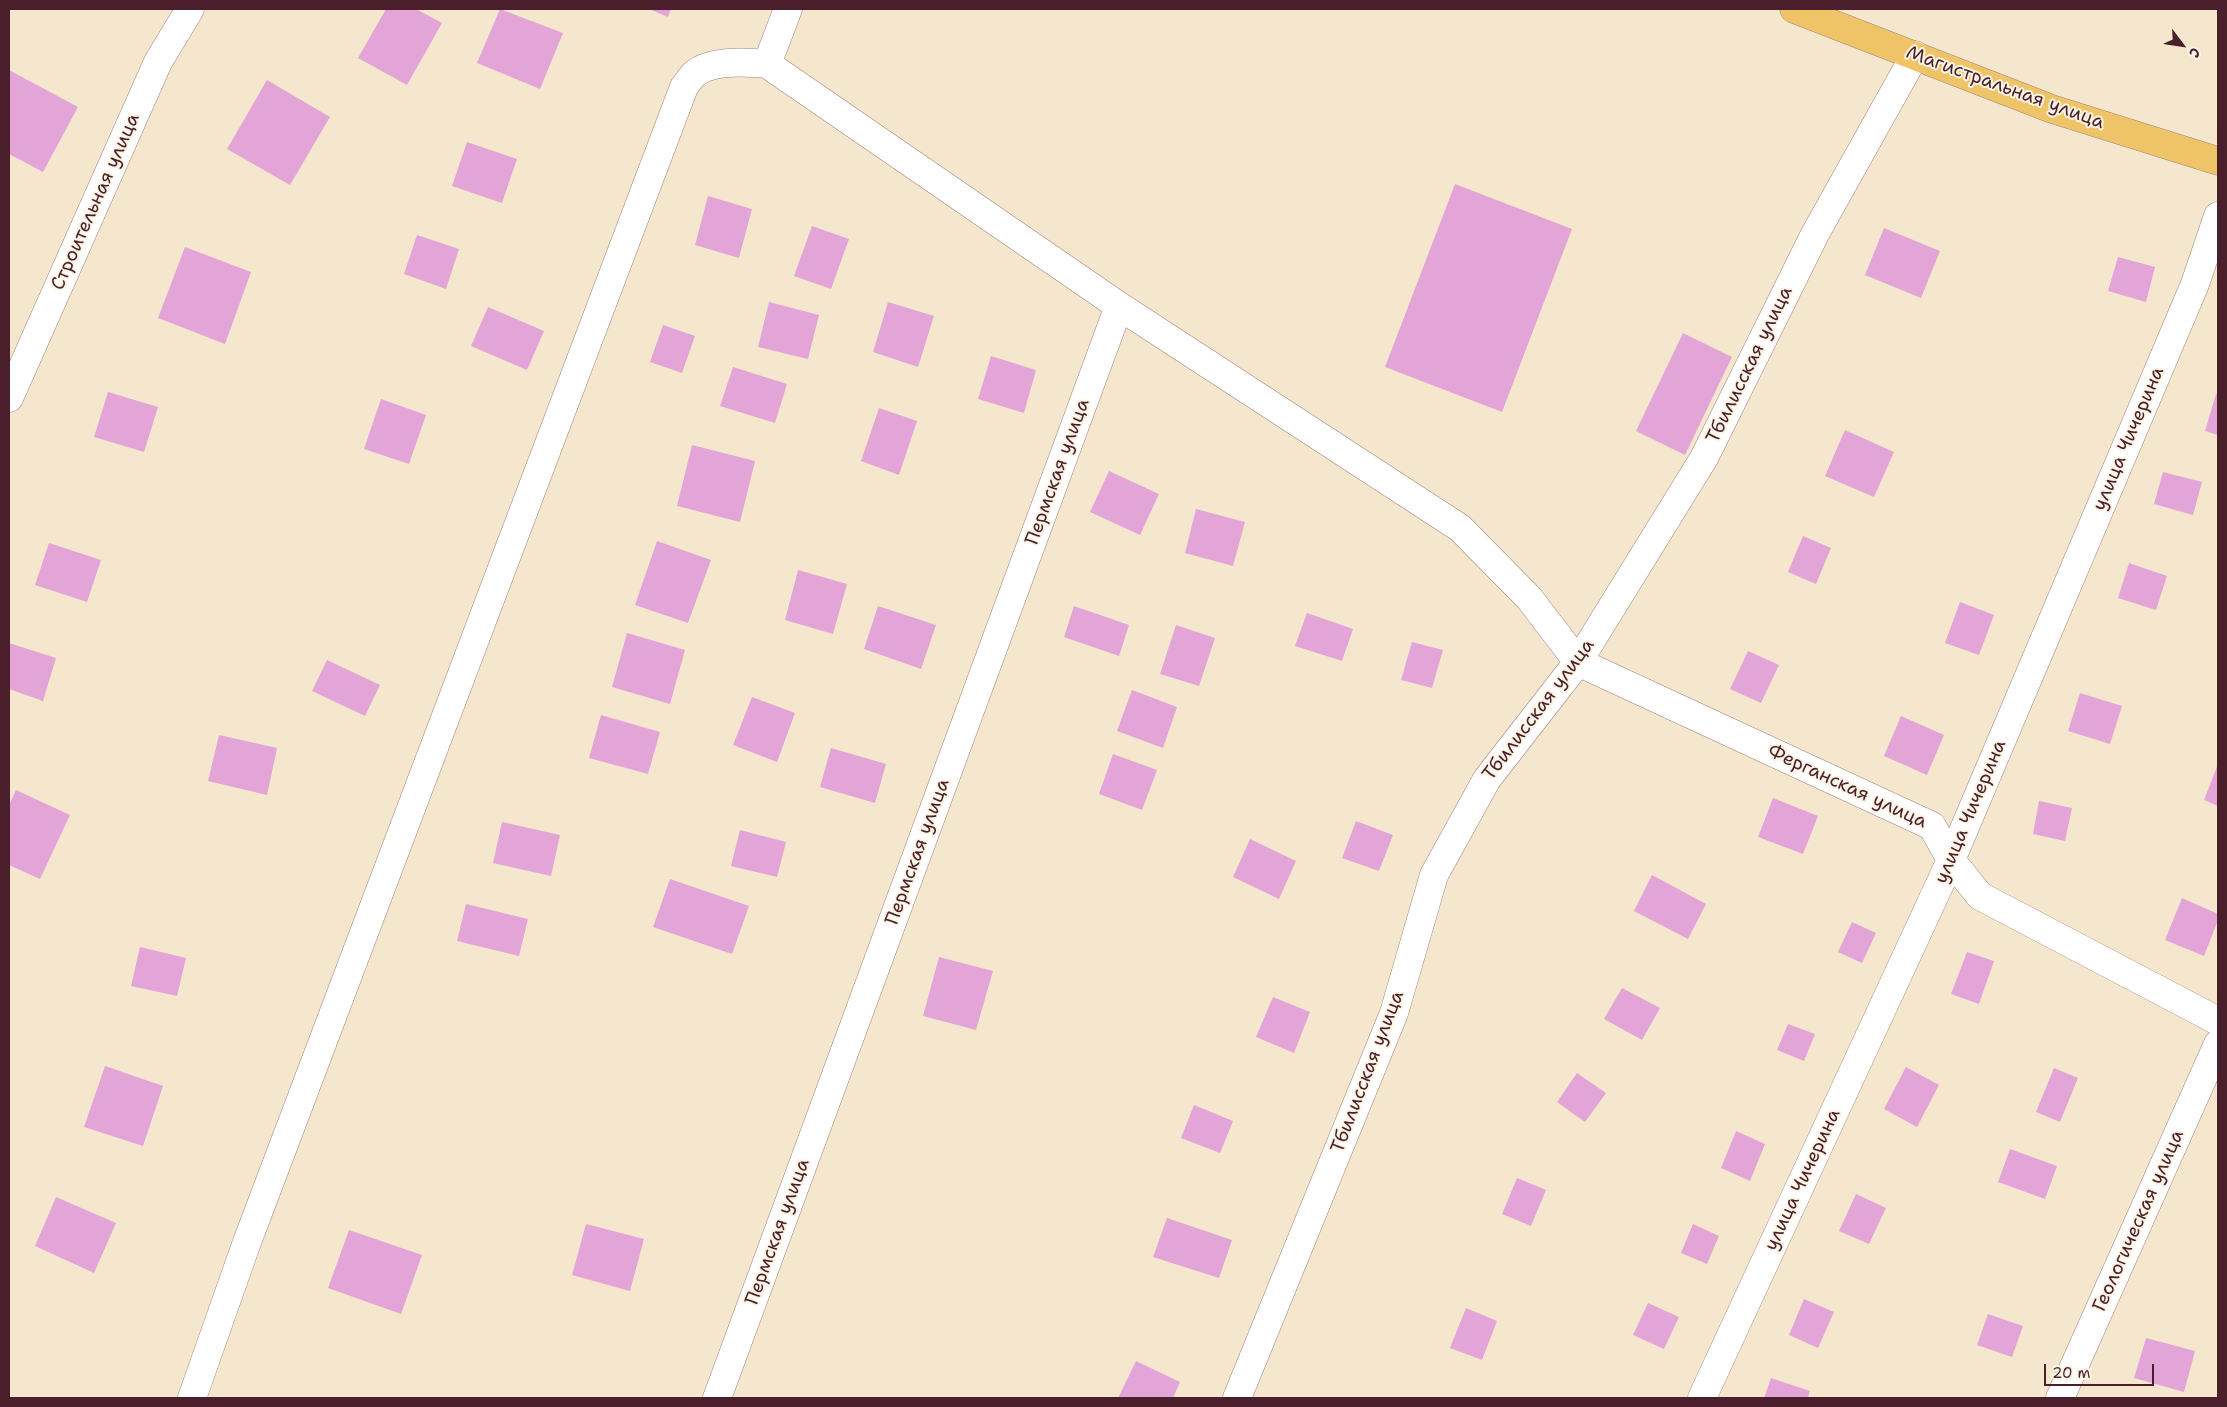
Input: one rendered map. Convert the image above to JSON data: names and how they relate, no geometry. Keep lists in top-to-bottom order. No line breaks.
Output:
{"streets":{"highway":["Магистральная улица"],"street":["Строительная улица","Тбилисская улица","улица Чичерина","Пермская улица","Ферганская улица","Геологическая улица"]},"crossings":[["Магистральная улица","Тбилисская улица"],["Тбилисская улица","Ферганская улица"],["улица Чичерина","Ферганская улица"]],"scale_bar":"20 m","north":"bottom right"}
